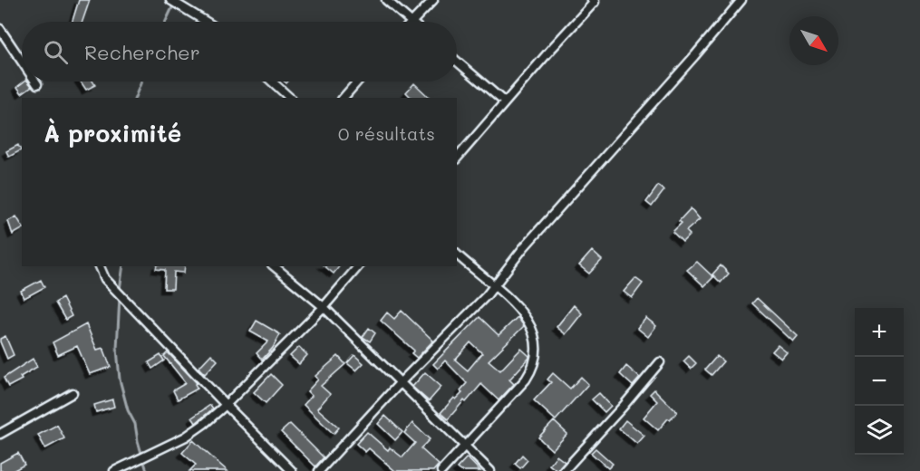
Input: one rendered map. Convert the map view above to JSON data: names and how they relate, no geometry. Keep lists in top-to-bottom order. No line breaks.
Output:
{"north":"bottom right","page":{"search":"Rechercher","heading":["À proximité","0 résultats"],"map_buttons":["+","−"]}}
